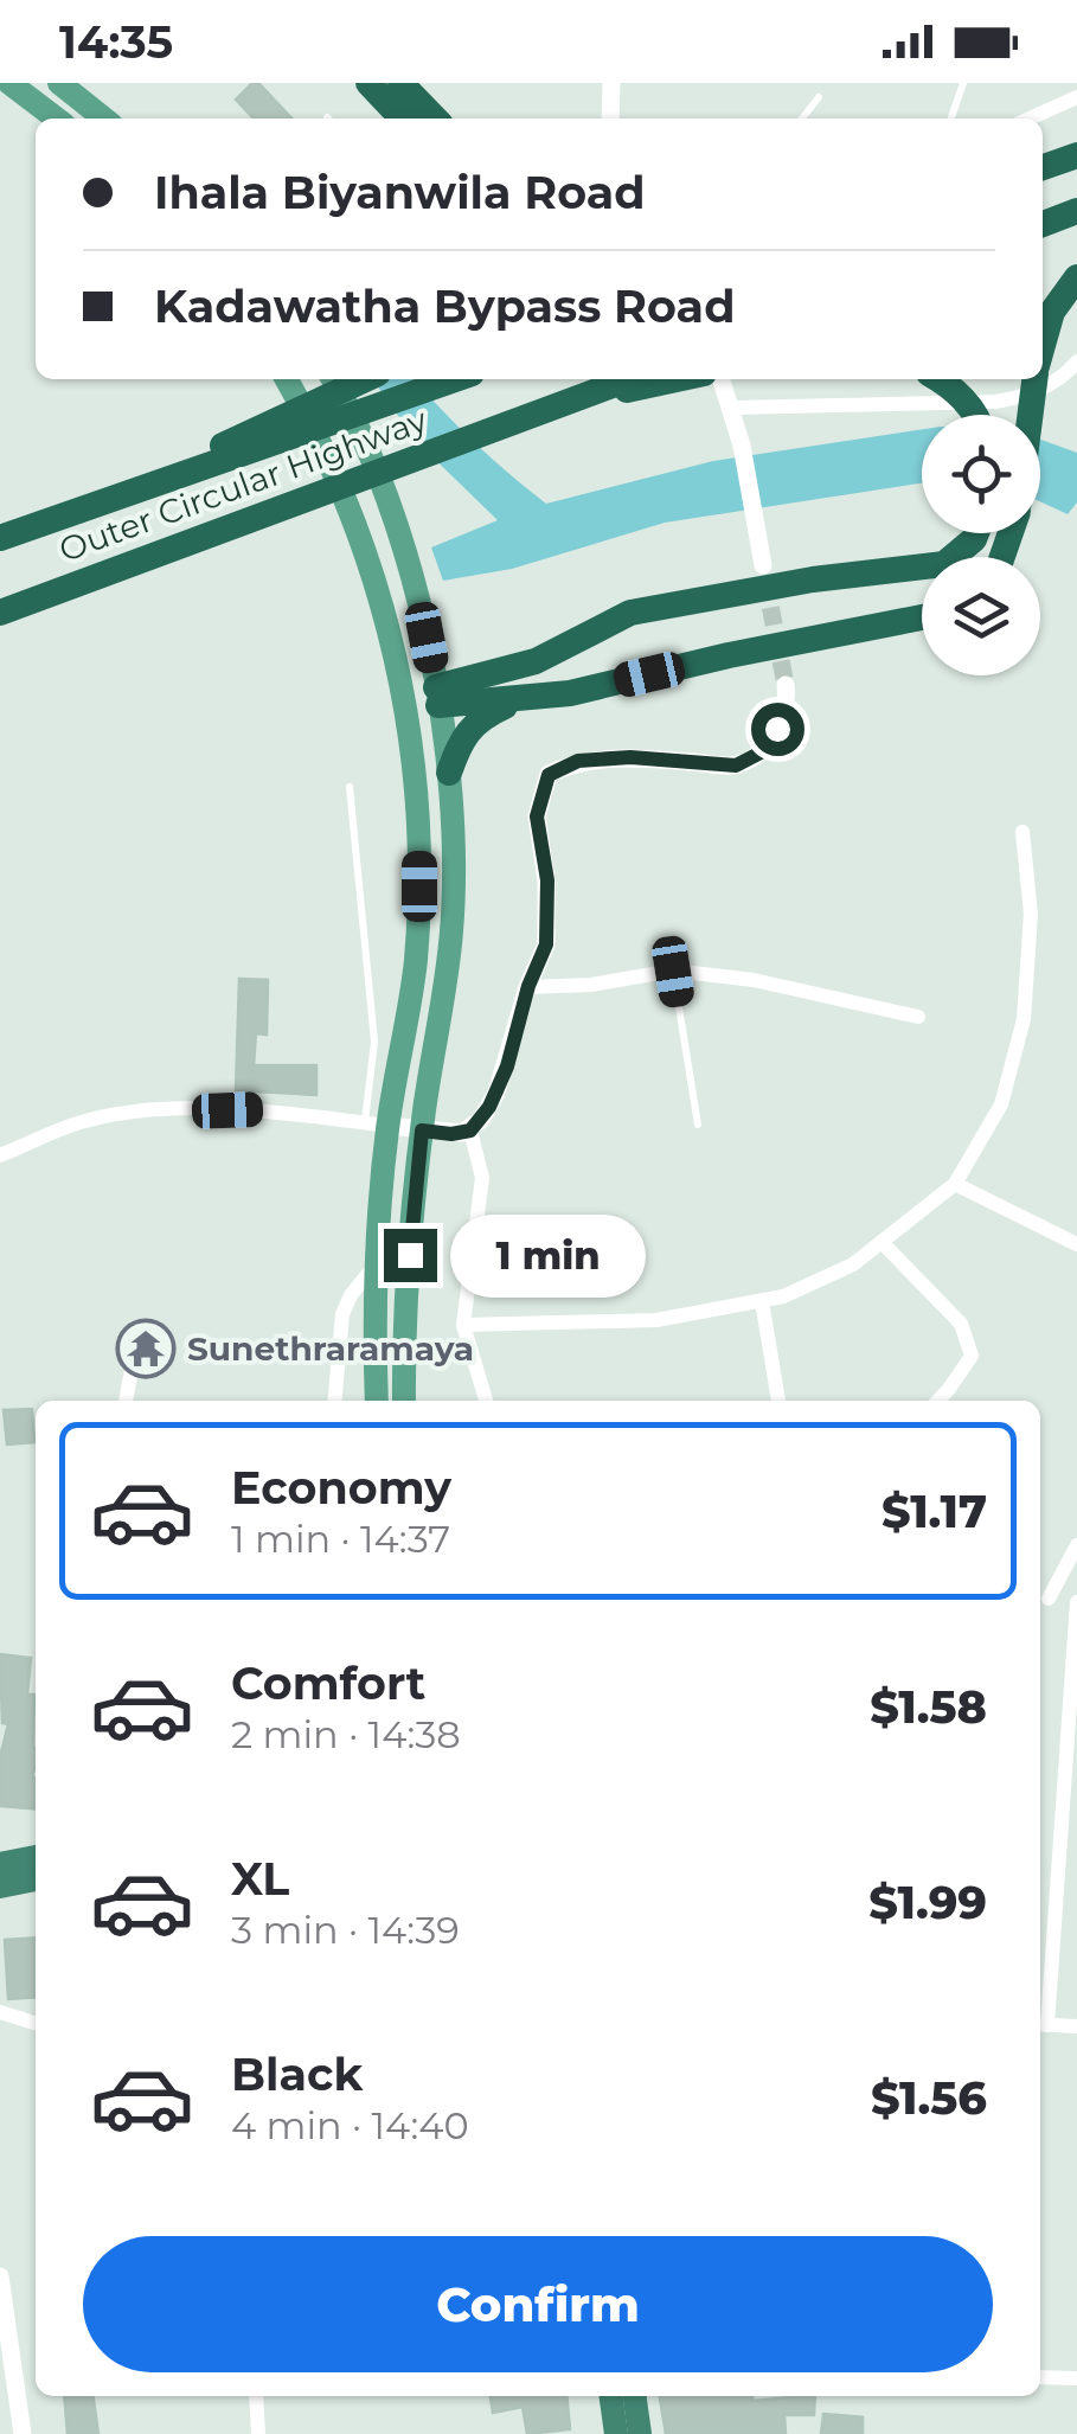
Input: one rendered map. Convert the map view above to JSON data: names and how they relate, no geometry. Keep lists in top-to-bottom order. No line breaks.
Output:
{"streets":{"highway":["Outer Circular Highway"]},"places":{"temple":["Sunethraramaya"]},"page":{"status":"14:35","banner":["Ihala Biyanwila Road","Kadawatha Bypass Road"],"bubble":"1 min","list":[{"name":"Economy","note":"1 min · 14:37","value":"$1.17"},{"name":"Comfort","note":"2 min · 14:38","value":"$1.58"},{"name":"XL","note":"3 min · 14:39","value":"$1.99"},{"name":"Black","note":"4 min · 14:40","value":"$1.56"}],"buttons":"Confirm"}}
